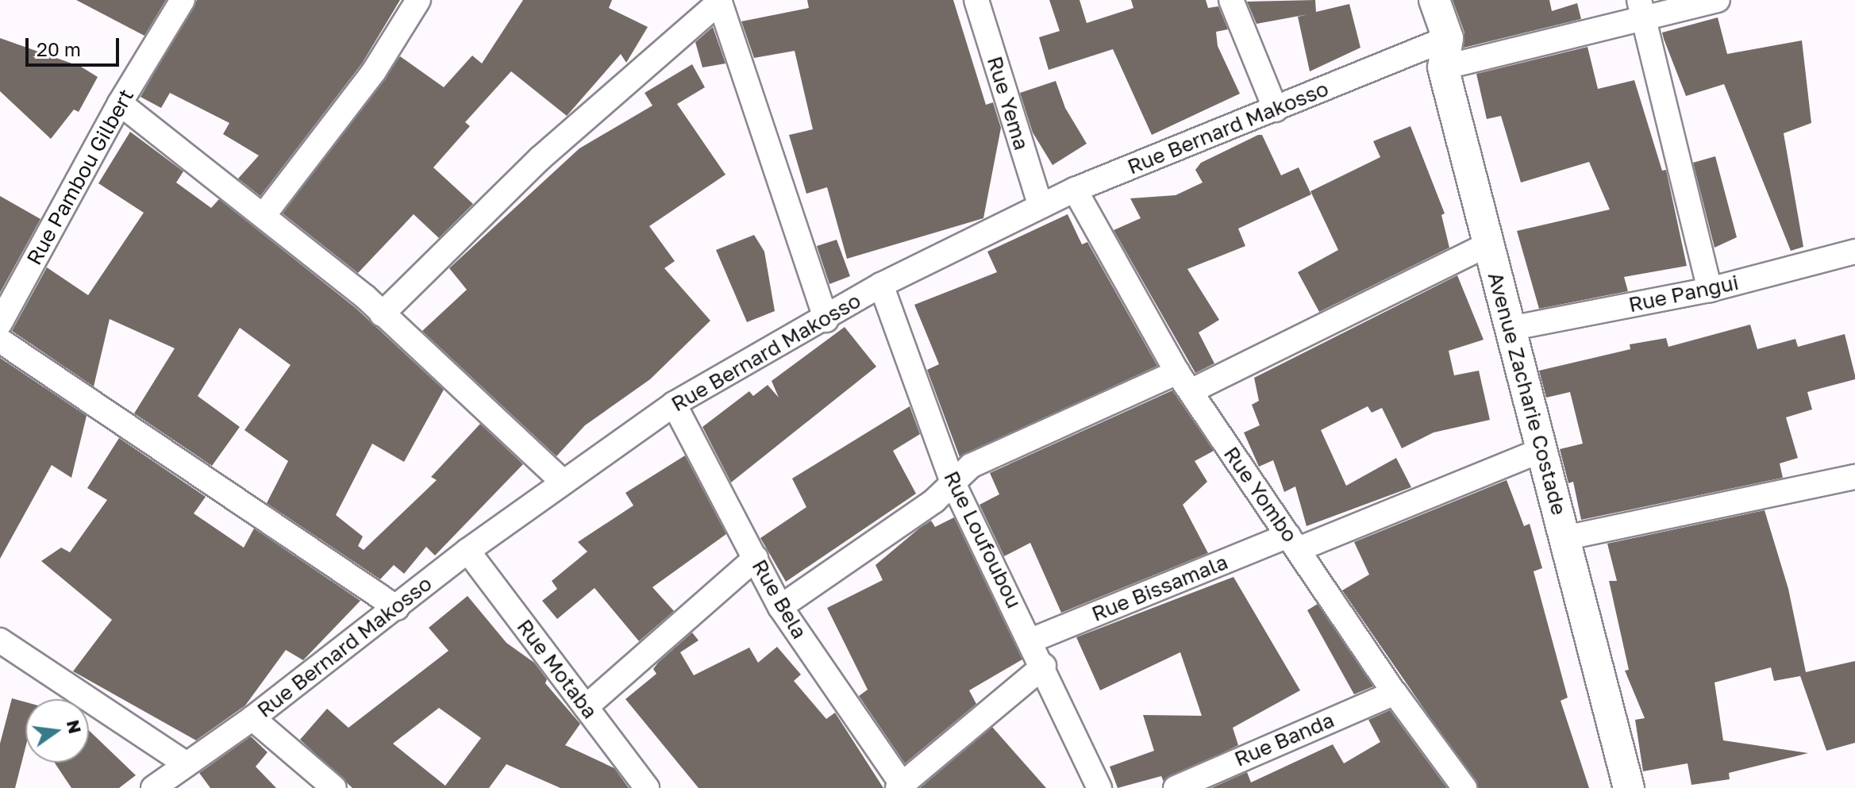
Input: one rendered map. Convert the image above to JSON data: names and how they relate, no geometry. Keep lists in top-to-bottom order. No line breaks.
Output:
{"streets":{"street":["Rue Yema","Rue Bernard Makosso","Rue Pambou Gilbert","Rue Pangui","Avenue Zacharie Costade","Rue Yombo","Rue Loufoubou","Rue Bissamala","Rue Bela","Rue Motaba","Rue Banda"]},"crossings":[["Rue Yema","Rue Bernard Makosso"],["Rue Bernard Makosso","Avenue Zacharie Costade"],["Rue Bernard Makosso","Rue Yombo"],["Rue Bernard Makosso","Rue Loufoubou"],["Rue Bernard Makosso","Rue Bela"],["Rue Bernard Makosso","Rue Motaba"],["Rue Pangui","Avenue Zacharie Costade"],["Avenue Zacharie Costade","Rue Bissamala"],["Rue Yombo","Rue Bissamala"],["Rue Yombo","Rue Banda"],["Rue Loufoubou","Rue Bissamala"]],"scale_bar":"20 m","north":"right"}
